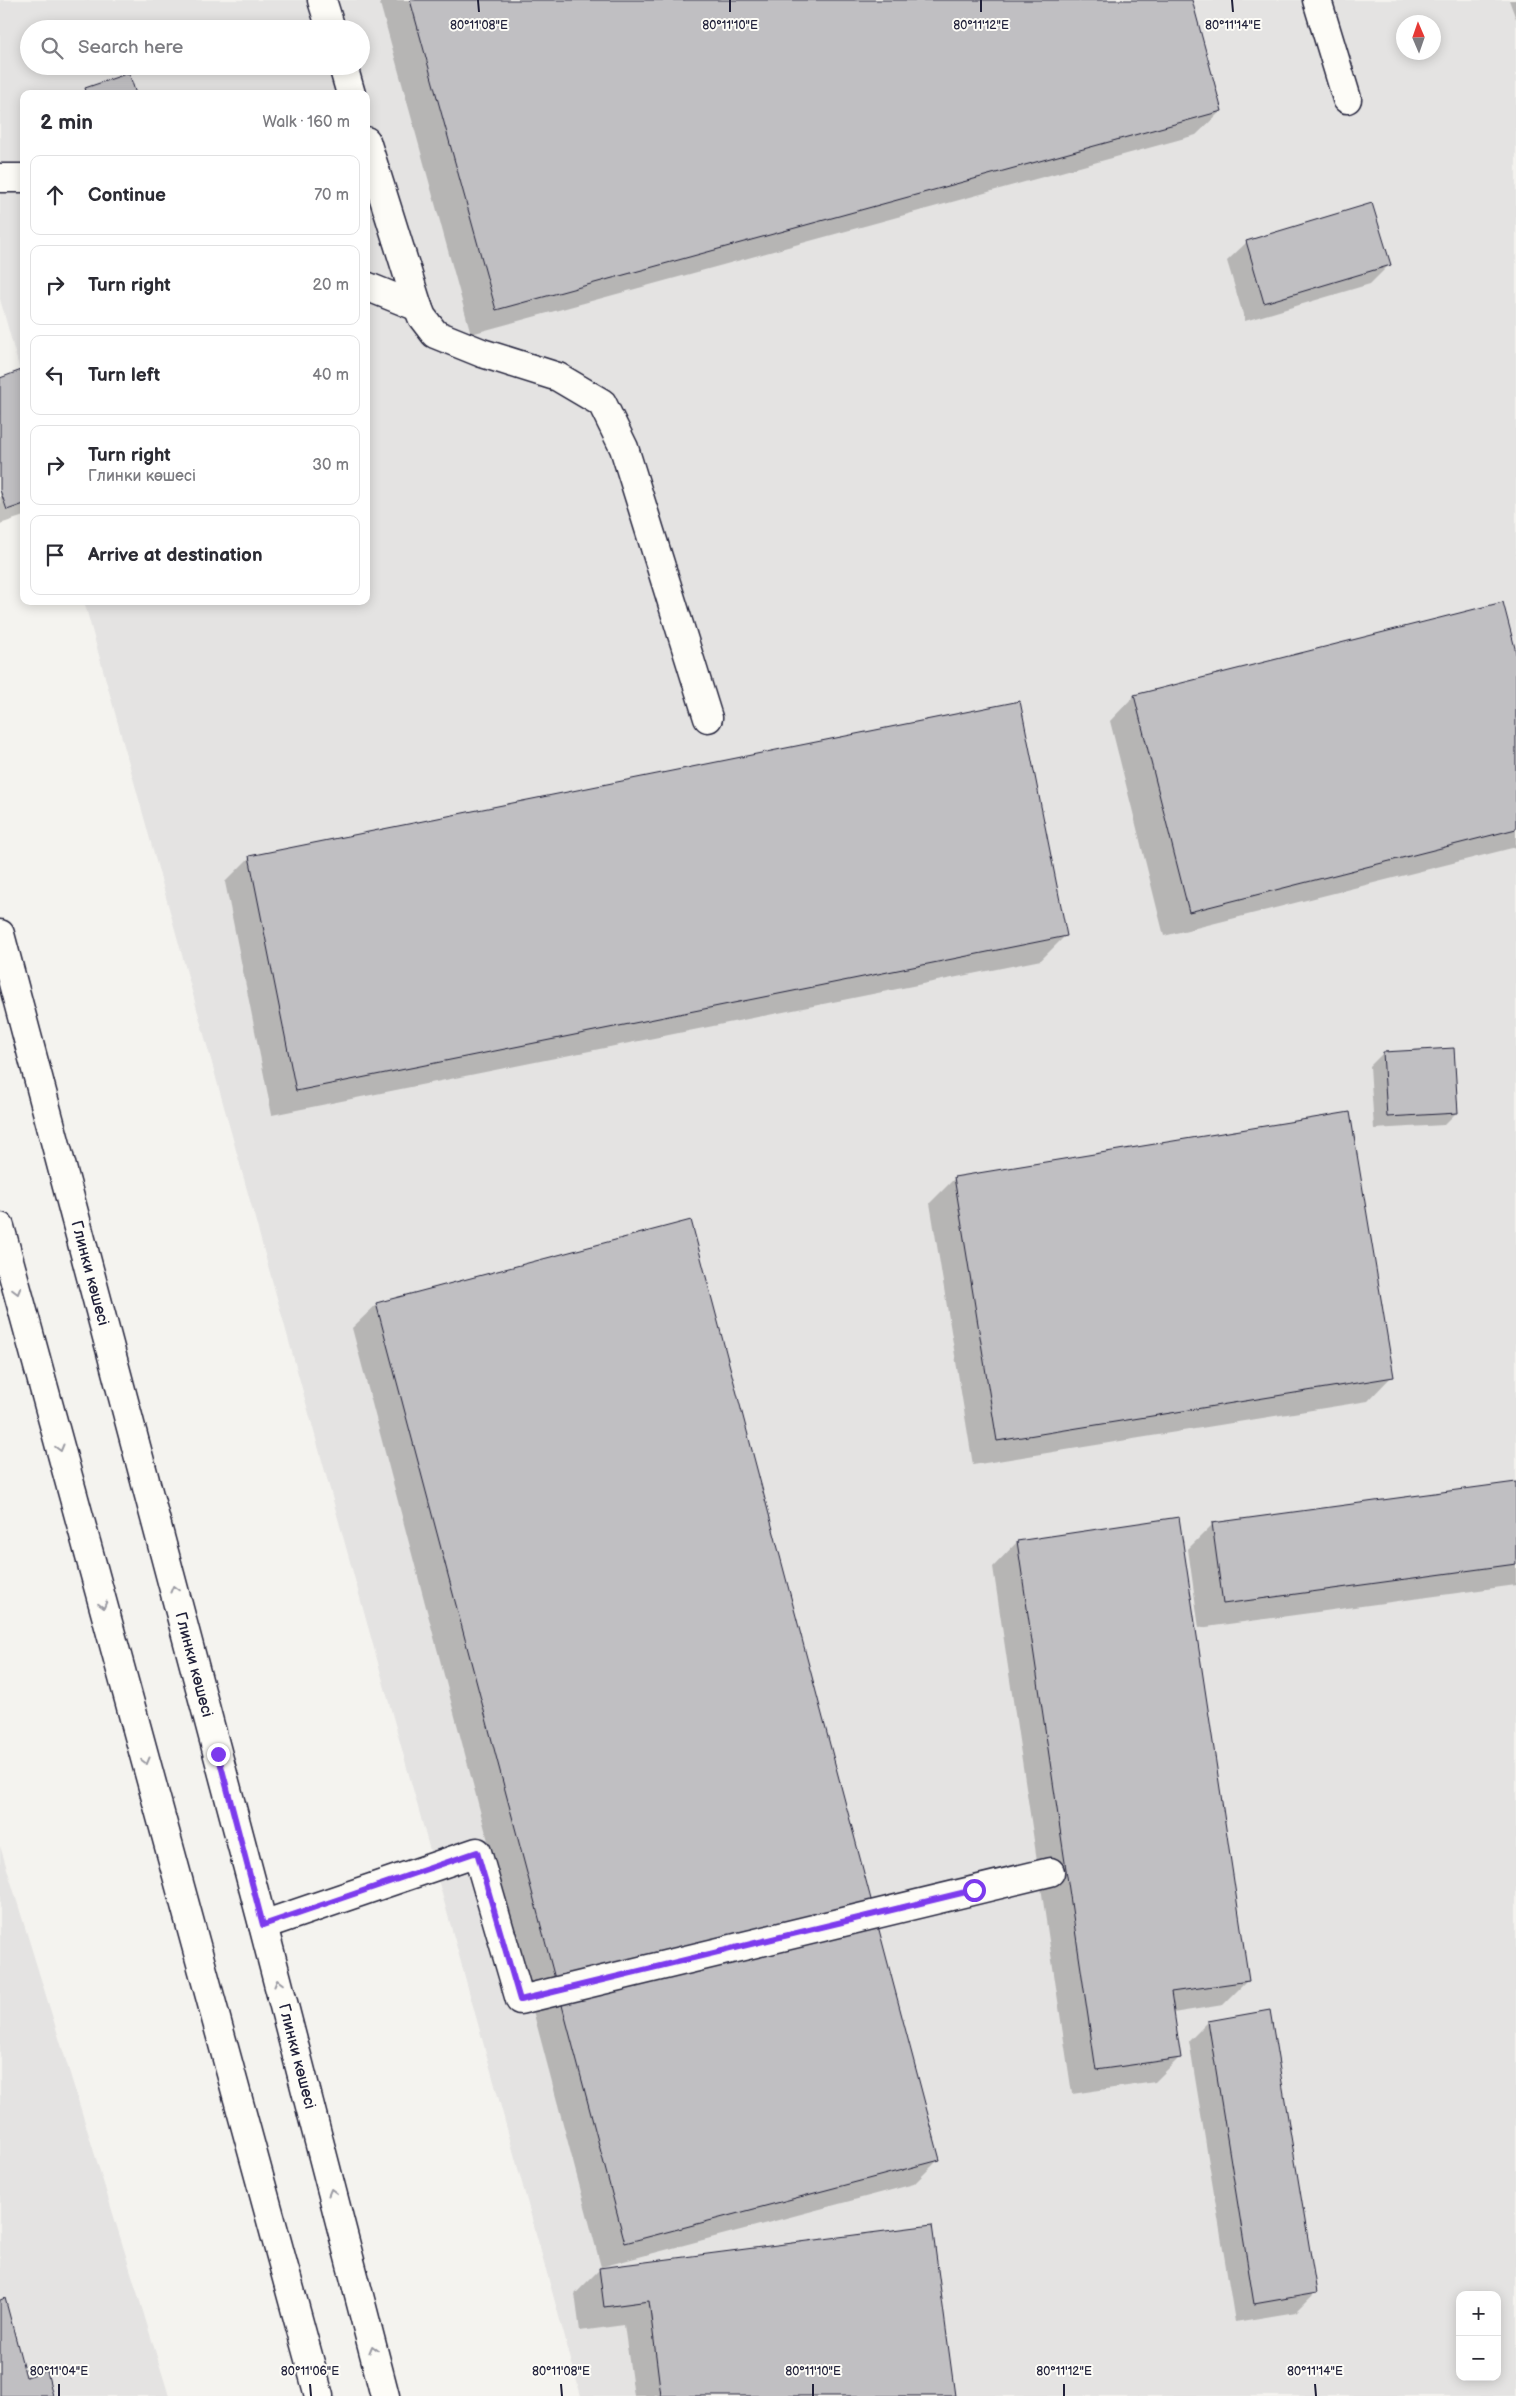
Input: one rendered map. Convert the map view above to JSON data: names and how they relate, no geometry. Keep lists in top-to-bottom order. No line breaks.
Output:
{"streets":{"main road":["Глинки көшесі"]},"north":"top","page":{"search":"Search here","heading":["2 min","Walk · 160 m"],"list":[["Continue","70 m"],["Turn right","20 m"],["Turn left","40 m"],["Turn right","Глинки көшесі","30 m"],"Arrive at destination"],"map_buttons":["+","−"]},"coordinates":["80°11'08\"E","80°11'10\"E","80°11'12\"E","80°11'14\"E","80°11'04\"E","80°11'06\"E"]}
